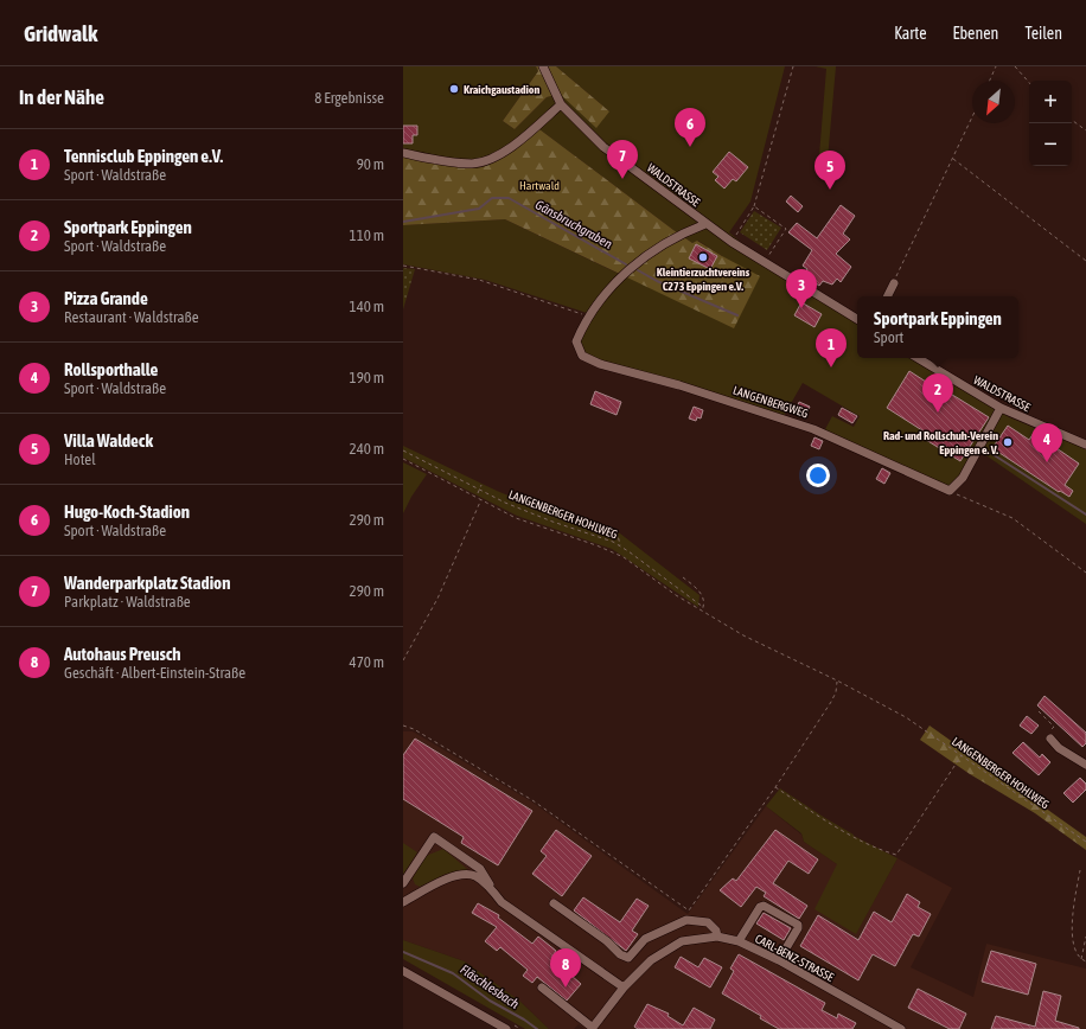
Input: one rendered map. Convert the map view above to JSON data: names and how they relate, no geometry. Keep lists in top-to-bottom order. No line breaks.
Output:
{"streets":{"street":["WALDSTRASSE","LANGENBERGWEG","CARL-BENZ-STRASSE"],"path":["LANGENBERGER HOHLWEG"]},"crossings":[["WALDSTRASSE","LANGENBERGWEG"]],"water":["Gänsbruchgraben","Fläschlesbach"],"parks":["Hartwald"],"places":["Kraichgaustadion","Kleintierzuchtvereins C273 Eppingen e.V.","Rad- und Rollschuh-Verein Eppingen e. V."],"north":"bottom left","page":{"header":"Gridwalk","nav":["Karte","Ebenen","Teilen"],"heading":["In der Nähe","8 Ergebnisse"],"map_buttons":["+","−"],"pins":["6","7","5","3","1","2","4","8"],"list":[{"mark":"1","name":"Tennisclub Eppingen e.V.","note":"Sport · Waldstraße","value":"90 m"},{"mark":"2","name":"Sportpark Eppingen","note":"Sport · Waldstraße","value":"110 m"},{"mark":"3","name":"Pizza Grande","note":"Restaurant · Waldstraße","value":"140 m"},{"mark":"4","name":"Rollsporthalle","note":"Sport · Waldstraße","value":"190 m"},{"mark":"5","name":"Villa Waldeck","note":"Hotel","value":"240 m"},{"mark":"6","name":"Hugo-Koch-Stadion","note":"Sport · Waldstraße","value":"290 m"},{"mark":"7","name":"Wanderparkplatz Stadion","note":"Parkplatz · Waldstraße","value":"290 m"},{"mark":"8","name":"Autohaus Preusch","note":"Geschäft · Albert-Einstein-Straße","value":"470 m"}],"popup":["Sportpark Eppingen","Sport"]}}
